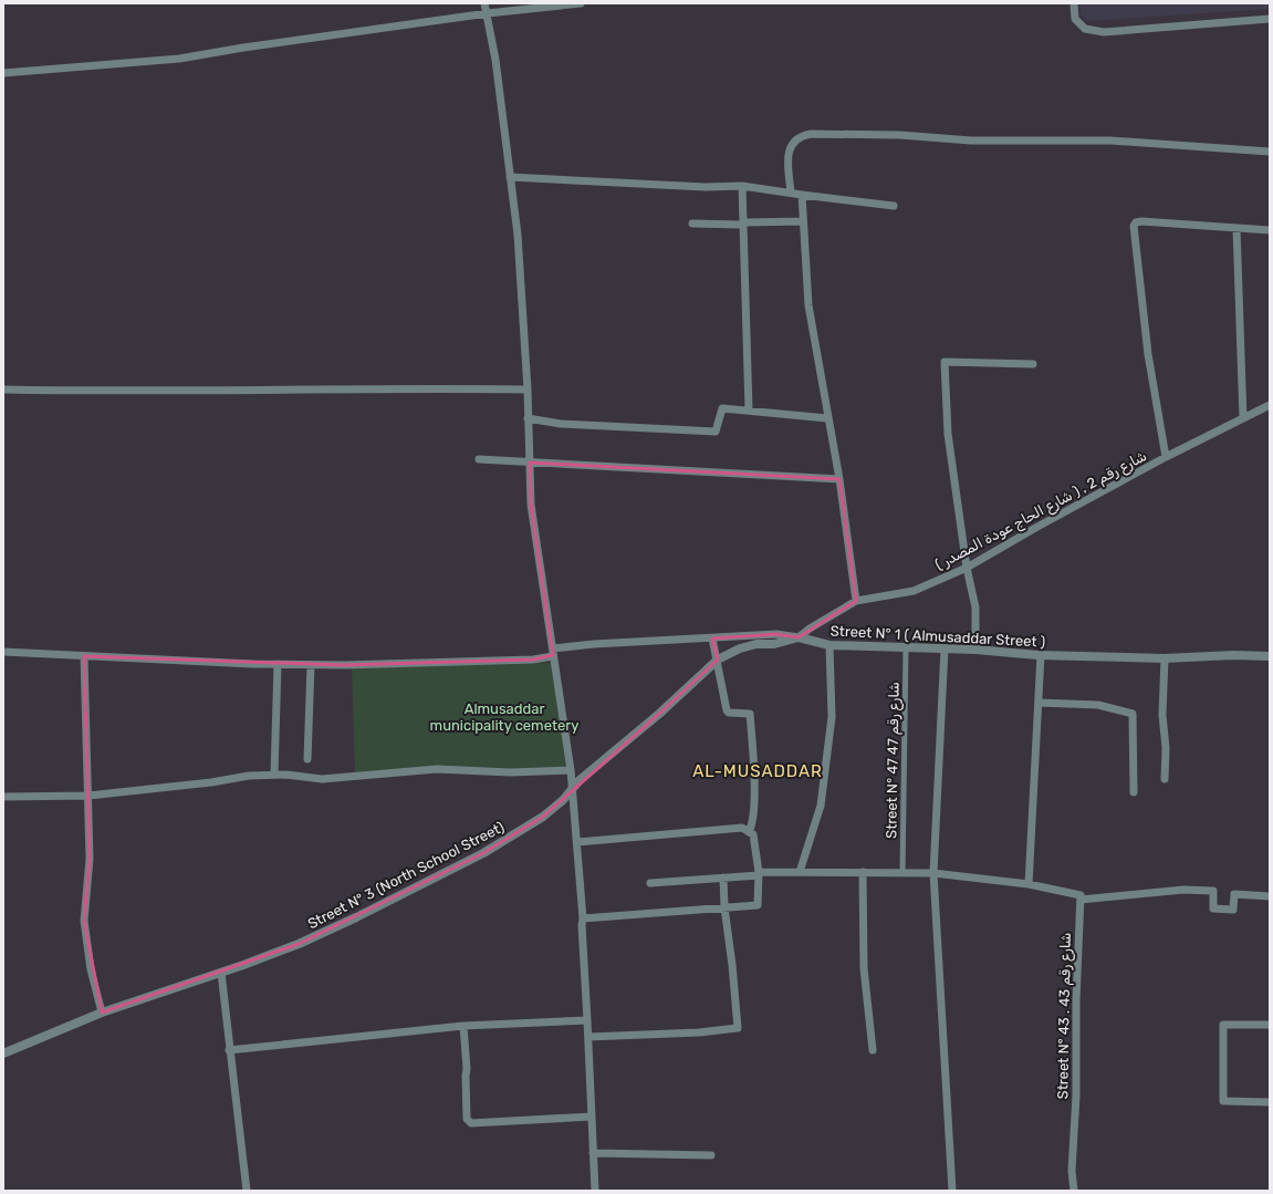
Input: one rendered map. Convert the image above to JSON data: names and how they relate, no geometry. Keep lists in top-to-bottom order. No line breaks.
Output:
{"streets":{"street":["شارع رقم 2 , ( شارع الحاج عودة المصدر )","Street N° 1 ( Almusaddar Street )","Street N° 47 شارع رقم 47","Street N° 3 (North School Street)","Street N° 43 . شارع رقم 43"]},"crossings":[["شارع رقم 2 , ( شارع الحاج عودة المصدر )","Street N° 1 ( Almusaddar Street )"],["شارع رقم 2 , ( شارع الحاج عودة المصدر )","Street N° 3 (North School Street)"],["Street N° 1 ( Almusaddar Street )","Street N° 47 شارع رقم 47"],["Street N° 1 ( Almusaddar Street )","Street N° 3 (North School Street)"]],"districts":["AL-MUSADDAR"],"parks":["Almusaddar municipality cemetery"]}
